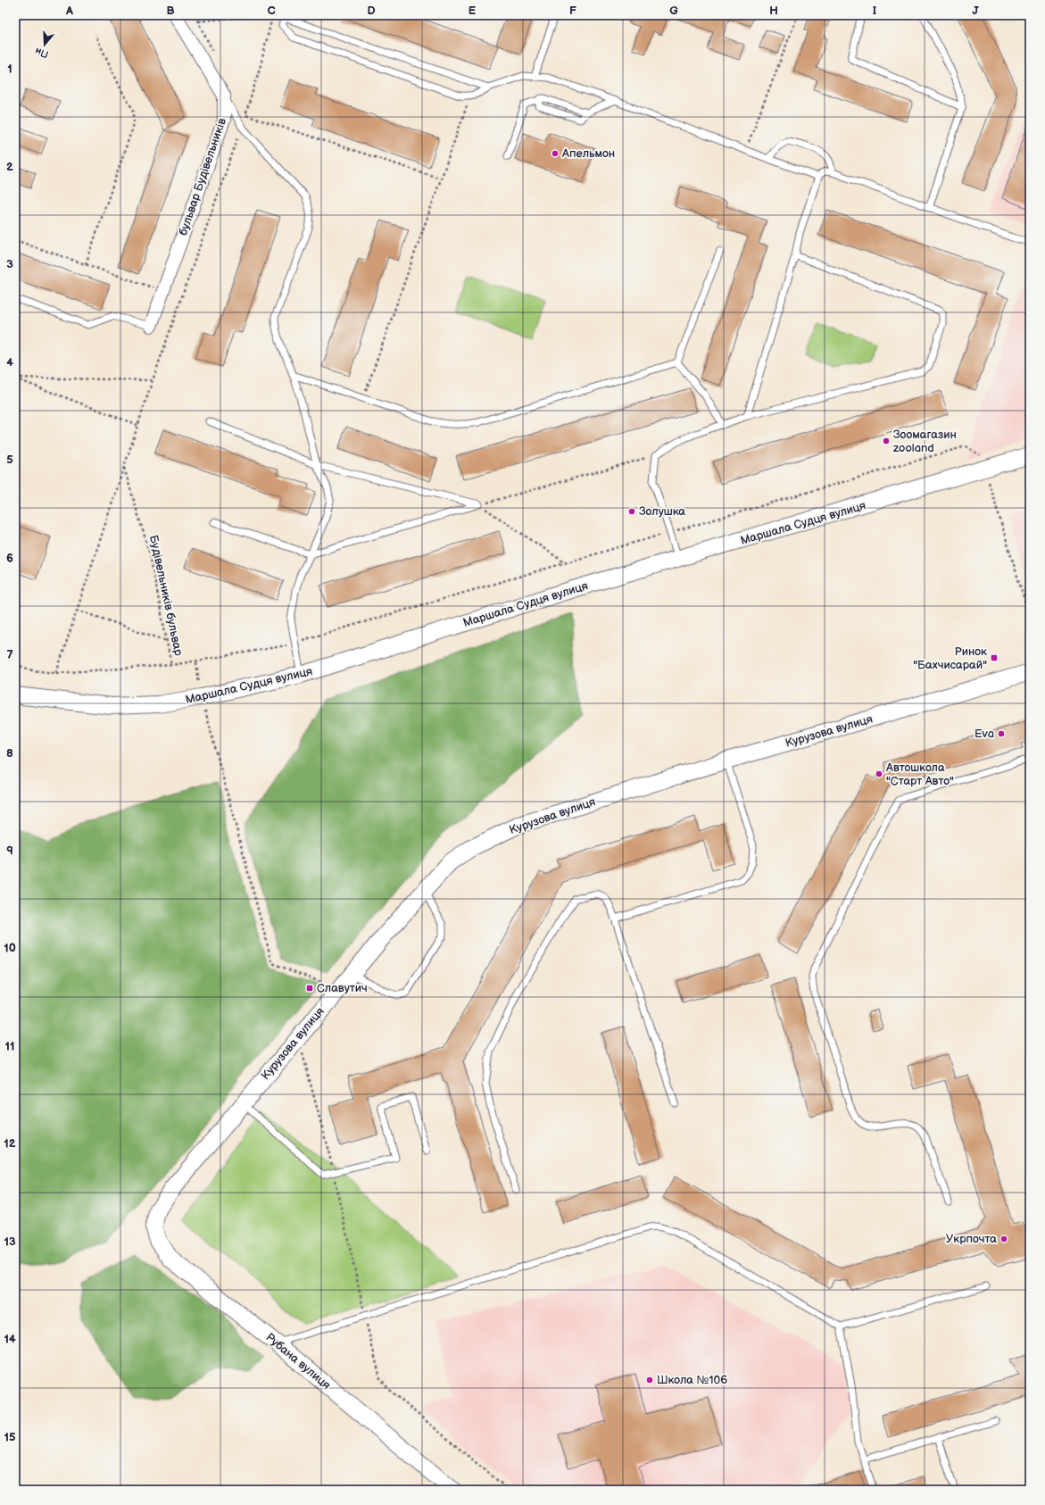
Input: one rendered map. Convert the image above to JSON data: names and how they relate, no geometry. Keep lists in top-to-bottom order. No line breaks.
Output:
{"streets":{"street":["бульвар Будівельників","Маршала Судця вулиця","Курузова вулиця","Рубана вулиця"],"path":["Будівельників бульвар"]},"crossings":[["Курузова вулиця","Рубана вулиця"]],"places":{"other":["Апельмон","Зоомагазин zooland","Золушка","Eva","Автошкола \"Старт Авто\"","Укрпочта","Школа №106"],"transit":["Ринок \"Бахчисарай\"","Славутич"]},"north":"bottom","grid":{"columns":["A","B","C","D","E","F","G","H","I","J"],"rows":["1","2","3","4","5","6","7","8","9","10","11","12","13","14","15"]}}
